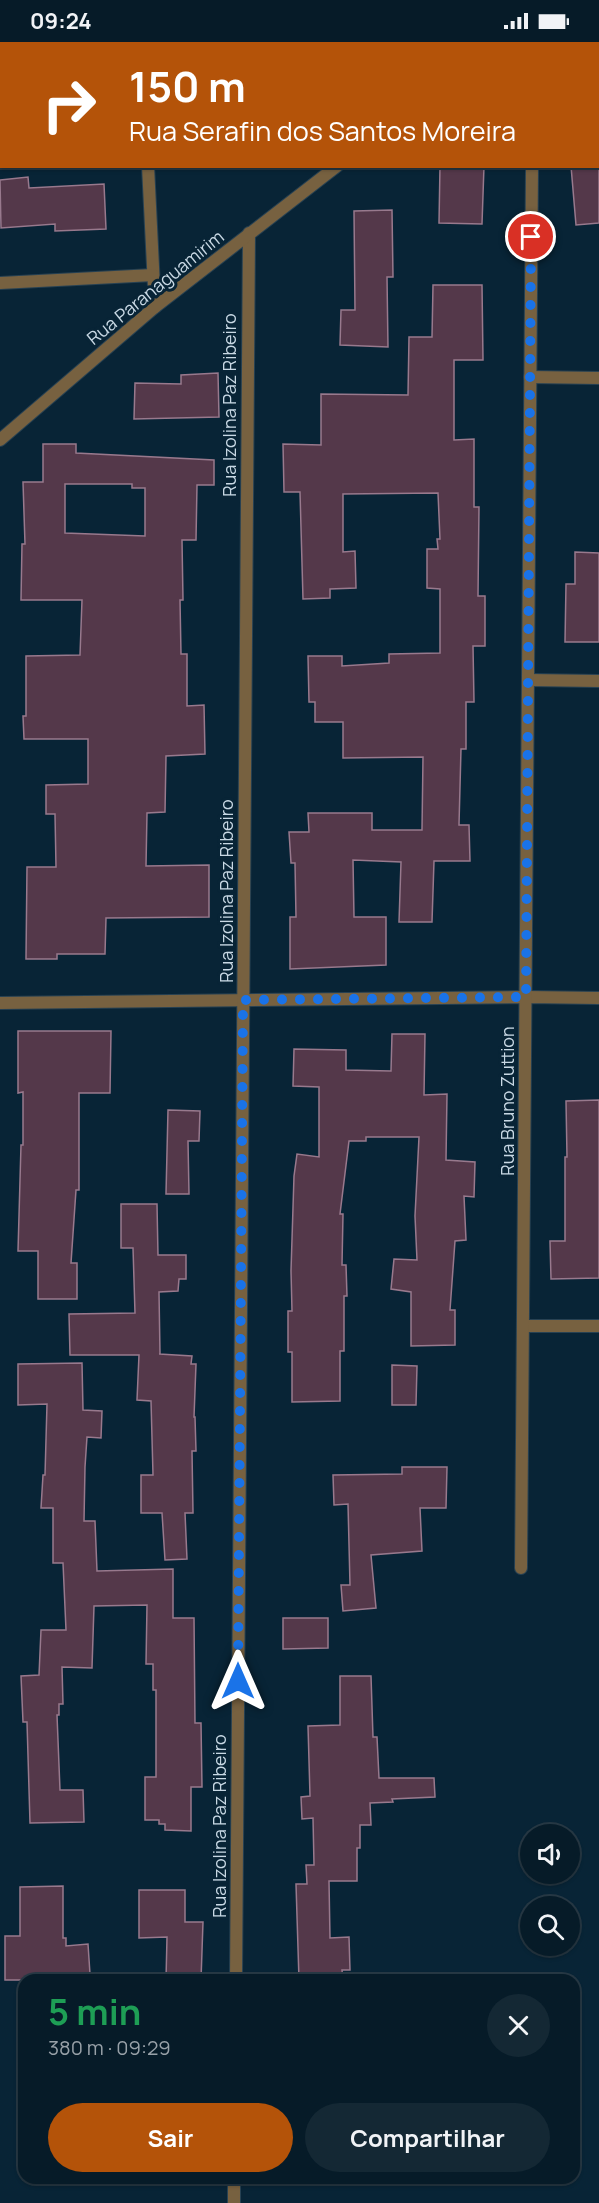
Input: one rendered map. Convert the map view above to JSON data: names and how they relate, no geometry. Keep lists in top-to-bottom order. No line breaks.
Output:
{"streets":{"street":["Rua Paranaguamirim","Rua Izolina Paz Ribeiro","Rua Bruno Zuttion"]},"crossings":[["Rua Paranaguamirim","Rua Izolina Paz Ribeiro"]],"page":{"status":"09:24","turn":["150 m","Rua Serafin dos Santos Moreira"],"heading":["5 min","380 m · 09:29"],"buttons":["Sair","Compartilhar"]}}
